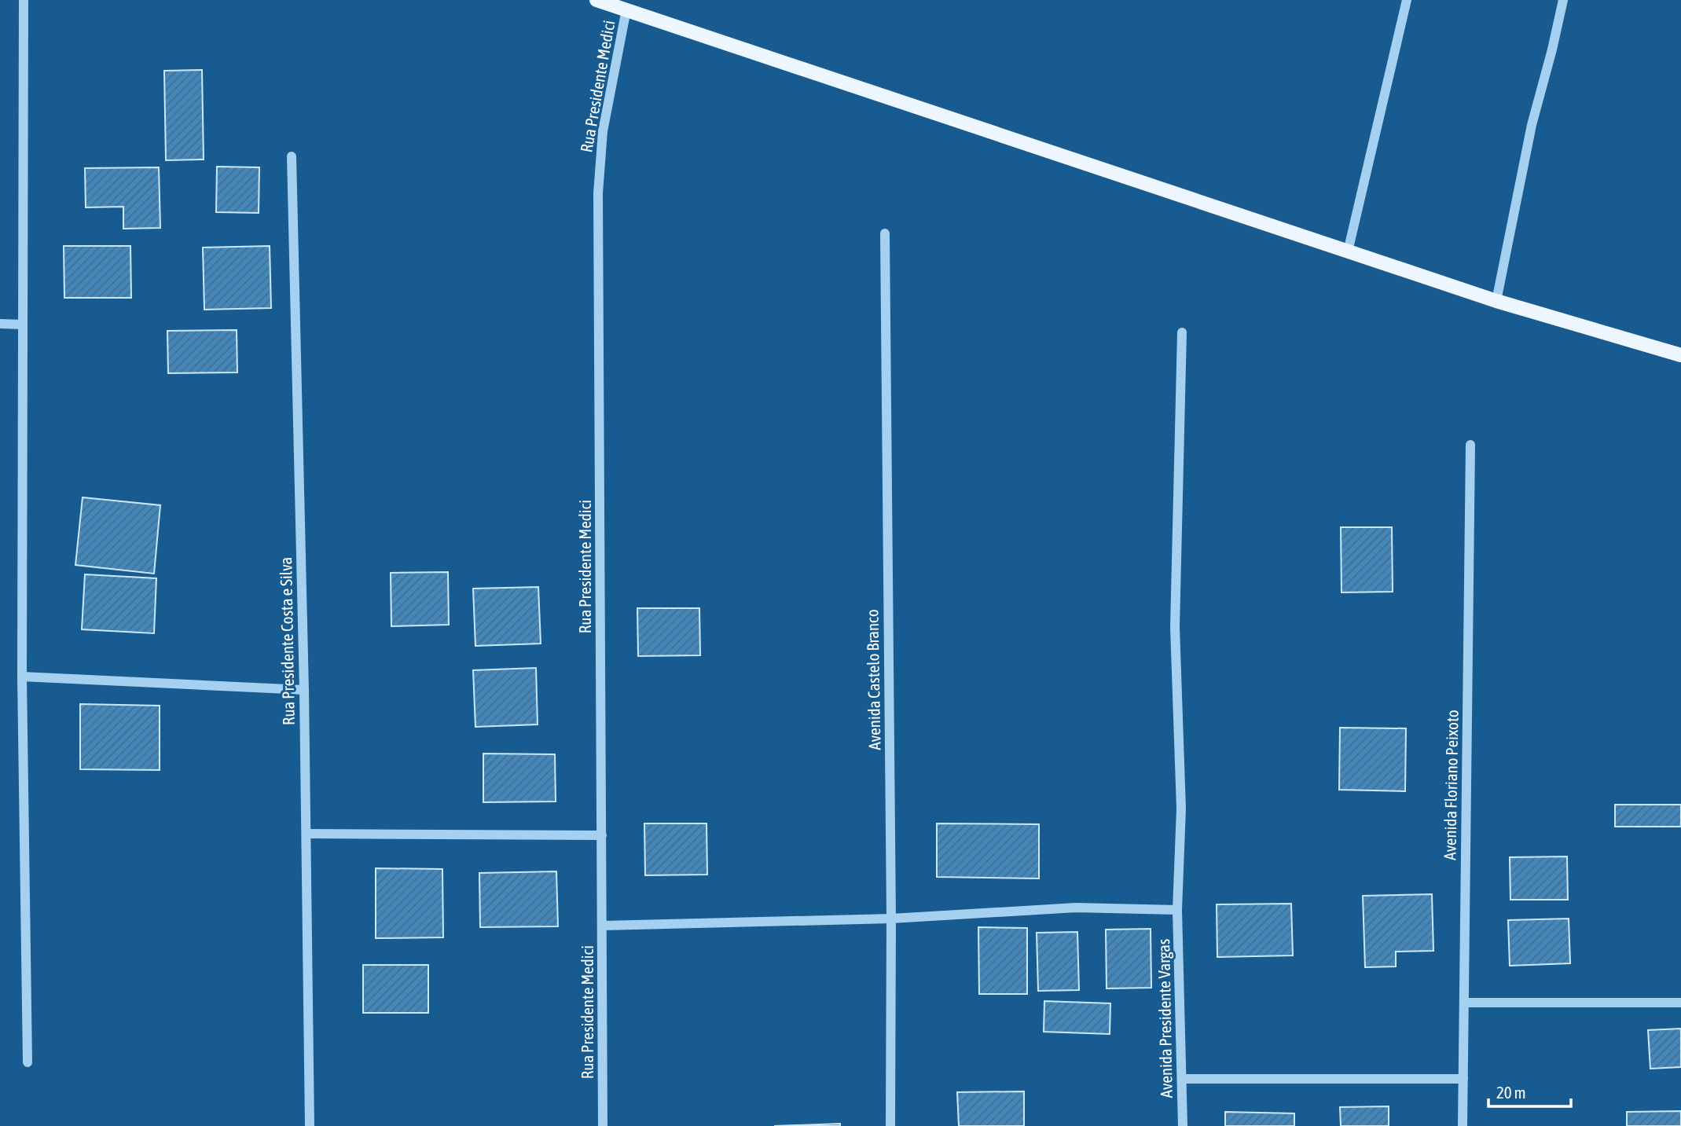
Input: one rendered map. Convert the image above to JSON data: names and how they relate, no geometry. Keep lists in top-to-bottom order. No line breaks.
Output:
{"streets":{"street":["Rua Presidente Medici","Rua Presidente Costa e Silva","Avenida Castelo Branco","Avenida Floriano Peixoto","Avenida Presidente Vargas"]},"scale_bar":"20 m"}
